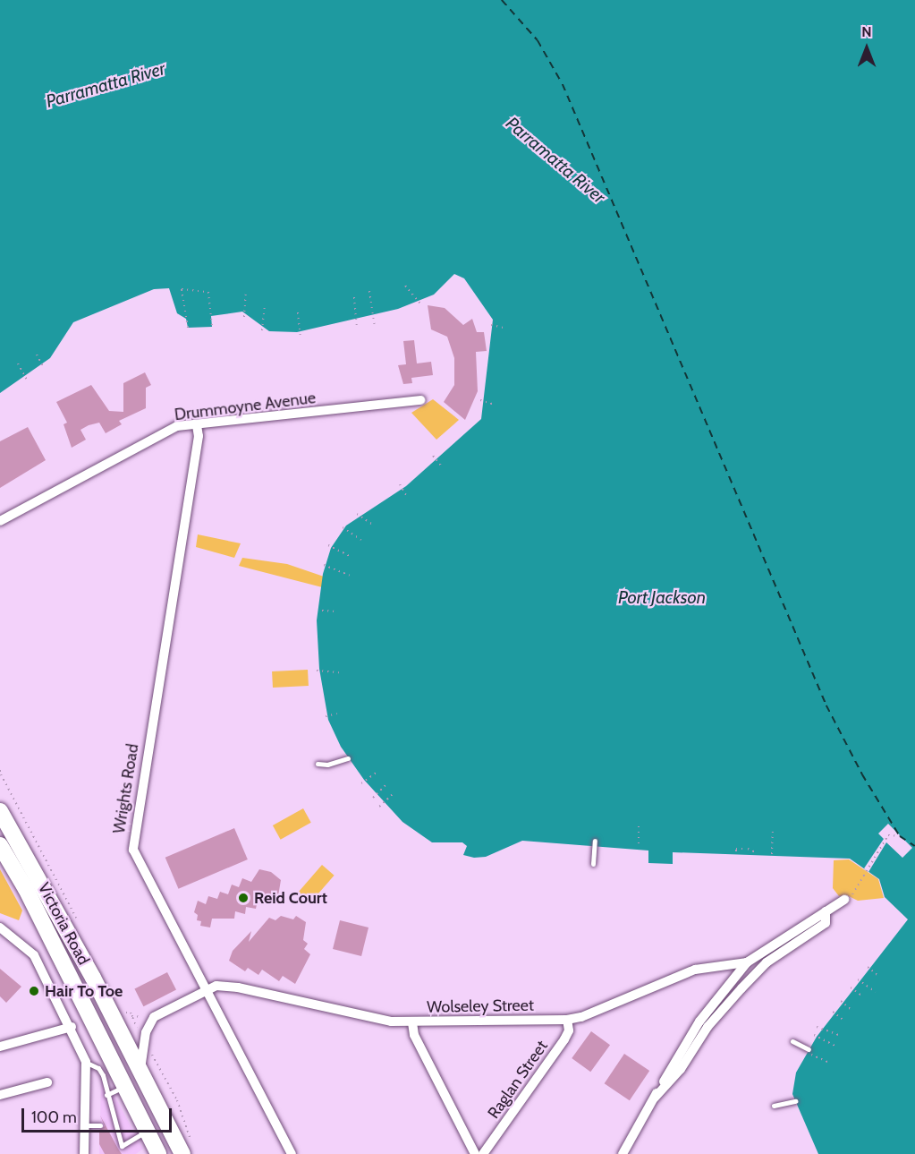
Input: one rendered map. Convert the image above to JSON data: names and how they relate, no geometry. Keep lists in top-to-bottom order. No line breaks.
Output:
{"streets":{"highway":["Victoria Road"],"street":["Drummoyne Avenue","Wrights Road","Wolseley Street","Raglan Street"]},"crossings":[["Drummoyne Avenue","Wrights Road"],["Wrights Road","Wolseley Street"],["Victoria Road","Wolseley Street"],["Wolseley Street","Raglan Street"]],"water":["Parramatta River","Port Jackson"],"places":["Reid Court","Hair To Toe"],"scale_bar":"100 m","north":"top"}
